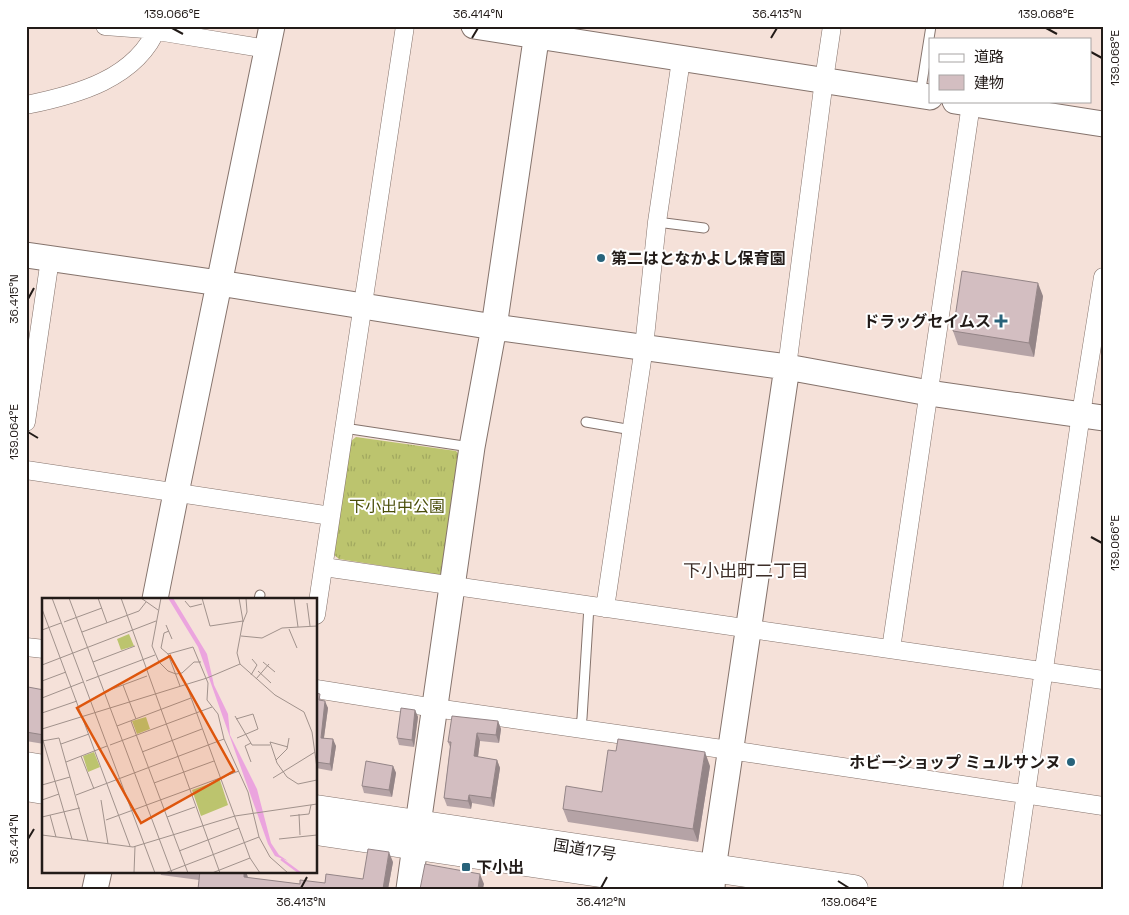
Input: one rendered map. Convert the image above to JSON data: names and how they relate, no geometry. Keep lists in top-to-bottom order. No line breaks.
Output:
{"streets":{"highway":["国道17号"]},"districts":["下小出町二丁目"],"parks":["下小出中公園"],"places":{"other":["第二はとなかよし保育園","ホビーショップ ミュルサンヌ"],"health":["ドラッグセイムス"],"transit":["下小出"]},"legend":["道路","建物"],"coordinates":["139.066°E","36.414°N","36.413°N","139.068°E","36.415°N","139.064°E","36.412°N"]}
